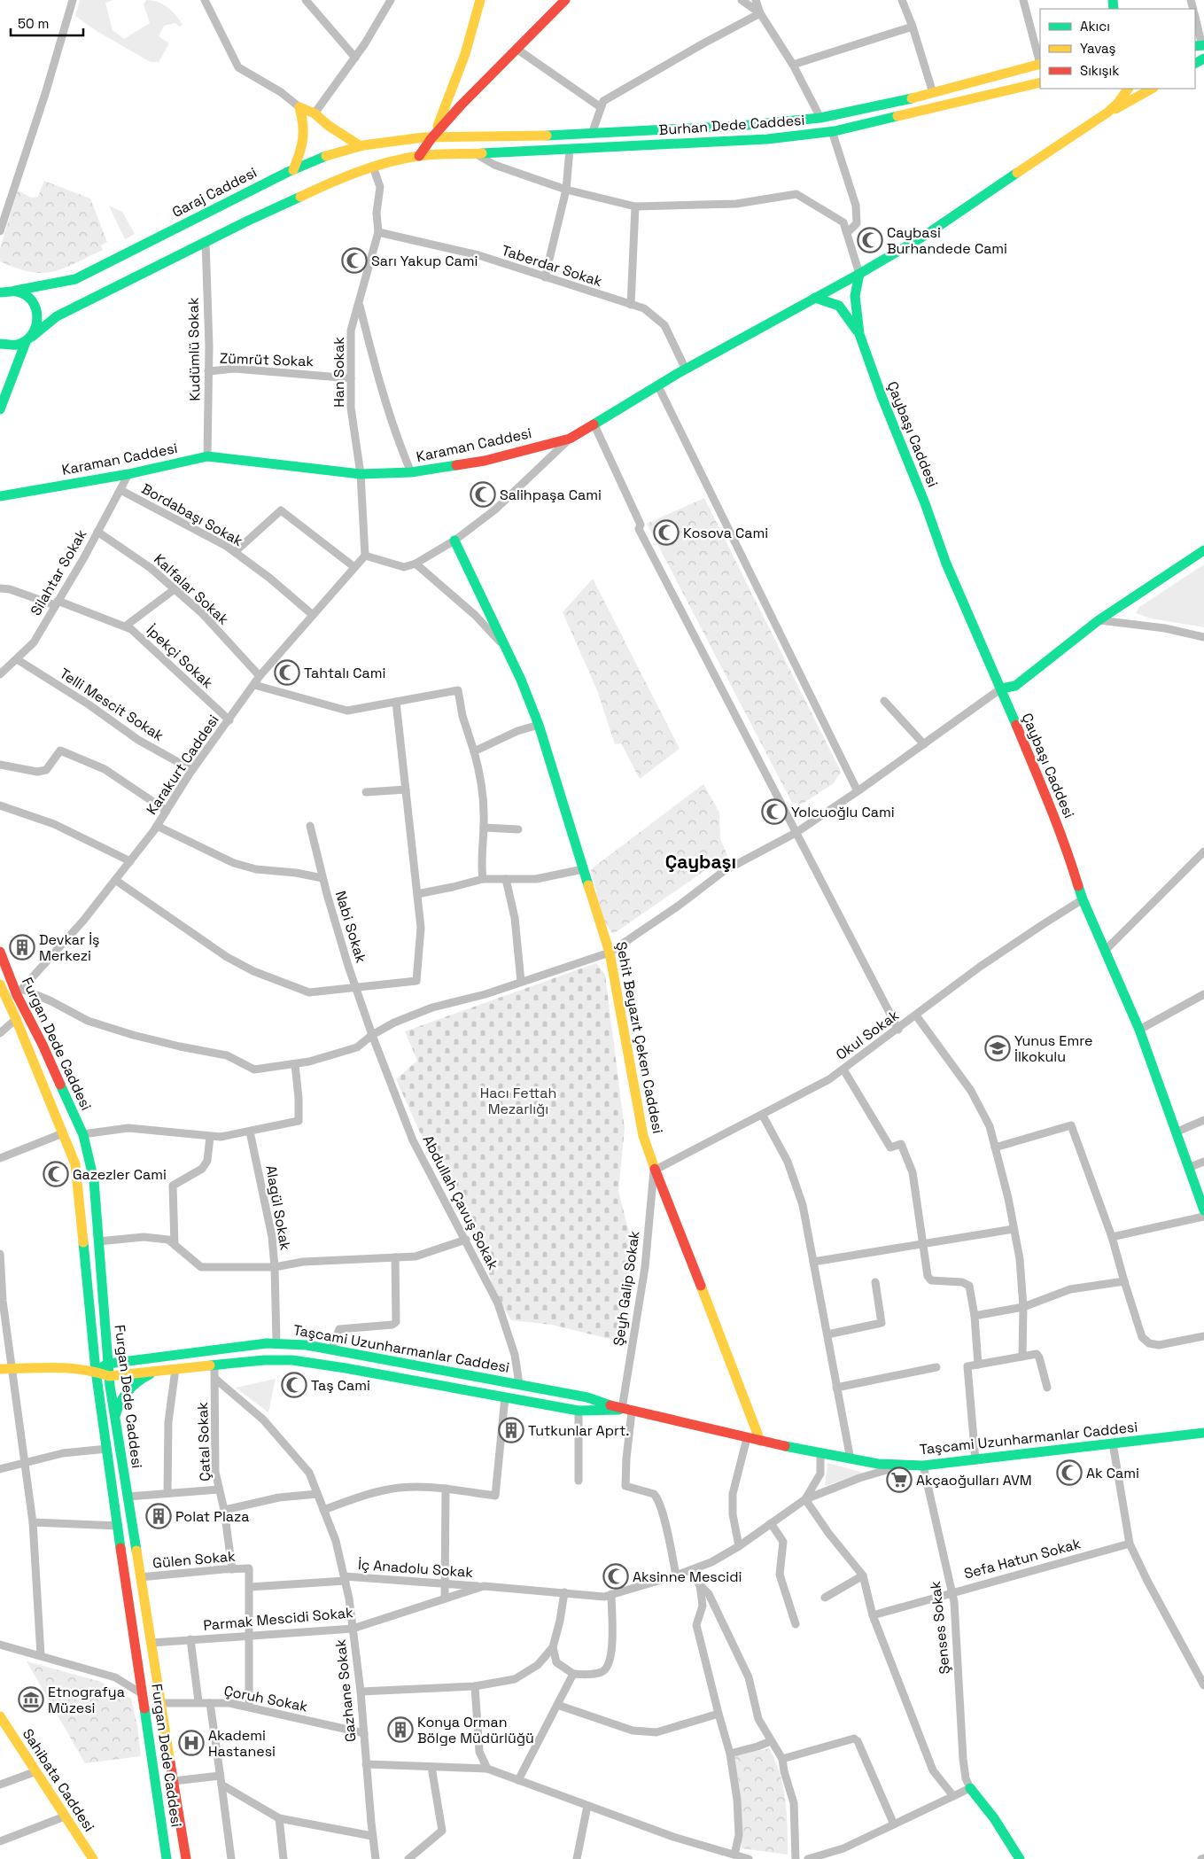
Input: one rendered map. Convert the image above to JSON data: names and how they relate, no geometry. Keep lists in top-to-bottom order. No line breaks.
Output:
{"streets":{"main road":["Burhan Dede Caddesi","Garaj Caddesi","Çaybaşı Caddesi","Karaman Caddesi","Şehit Beyazıt Çeken Caddesi","Furgan Dede Caddesi","Taşcami Uzunharmanlar Caddesi","Sahibata Caddesi"],"street":["Taberdar Sokak","Kudümlü Sokak","Zümrüt Sokak","Han Sokak","Bordabaşı Sokak","Silahtar Sokak","Kalfalar Sokak","İpekçi Sokak","Telli Mescit Sokak","Karakurt Caddesi","Nabi Sokak","Okul Sokak","Abdullah Çavuş Sokak","Alagül Sokak","Şeyh Galip Sokak","Çatal Sokak","Sefa Hatun Sokak","Gülen Sokak","İç Anadolu Sokak","Parmak Mescidi Sokak","Şenses Sokak","Gazhane Sokak","Çoruh Sokak"]},"crossings":[["Burhan Dede Caddesi","Garaj Caddesi"],["Taberdar Sokak","Han Sokak"],["Taberdar Sokak","Karaman Caddesi"],["Kudümlü Sokak","Zümrüt Sokak"],["Kudümlü Sokak","Karaman Caddesi"],["Zümrüt Sokak","Han Sokak"],["Han Sokak","Karaman Caddesi"],["Han Sokak","Karakurt Caddesi"],["Çaybaşı Caddesi","Okul Sokak"],["Karaman Caddesi","Silahtar Sokak"],["Bordabaşı Sokak","Silahtar Sokak"],["Bordabaşı Sokak","Karakurt Caddesi"],["Silahtar Sokak","Kalfalar Sokak"],["Silahtar Sokak","İpekçi Sokak"],["Silahtar Sokak","Telli Mescit Sokak"],["Kalfalar Sokak","Karakurt Caddesi"],["İpekçi Sokak","Karakurt Caddesi"],["Telli Mescit Sokak","Karakurt Caddesi"],["Karakurt Caddesi","Furgan Dede Caddesi"],["Nabi Sokak","Abdullah Çavuş Sokak"],["Okul Sokak","Şehit Beyazıt Çeken Caddesi"],["Okul Sokak","Şeyh Galip Sokak"],["Şehit Beyazıt Çeken Caddesi","Şeyh Galip Sokak"],["Şehit Beyazıt Çeken Caddesi","Taşcami Uzunharmanlar Caddesi"],["Furgan Dede Caddesi","Taşcami Uzunharmanlar Caddesi"],["Furgan Dede Caddesi","Gülen Sokak"],["Furgan Dede Caddesi","Parmak Mescidi Sokak"],["Furgan Dede Caddesi","Çoruh Sokak"],["Abdullah Çavuş Sokak","Taşcami Uzunharmanlar Caddesi"],["Alagül Sokak","Taşcami Uzunharmanlar Caddesi"],["Şeyh Galip Sokak","Taşcami Uzunharmanlar Caddesi"],["Taşcami Uzunharmanlar Caddesi","Çatal Sokak"],["Taşcami Uzunharmanlar Caddesi","Parmak Mescidi Sokak"],["Taşcami Uzunharmanlar Caddesi","Şenses Sokak"],["Çatal Sokak","Gülen Sokak"],["Çatal Sokak","Gazhane Sokak"],["Sefa Hatun Sokak","Şenses Sokak"],["Gülen Sokak","İç Anadolu Sokak"],["İç Anadolu Sokak","Parmak Mescidi Sokak"],["İç Anadolu Sokak","Gazhane Sokak"],["Parmak Mescidi Sokak","Gazhane Sokak"],["Gazhane Sokak","Çoruh Sokak"]],"districts":["Çaybaşı"],"parks":["Hacı Fettah Mezarlığı"],"places":{"mosque":["Caybasi Burhandede Cami","Sarı Yakup Cami","Salihpaşa Cami","Kosova Cami","Tahtalı Cami","Yolcuoğlu Cami","Gazezler Cami","Taş Cami","Ak Cami","Aksinne Mescidi"],"building":["Devkar İş Merkezi","Tutkunlar Aprt.","Polat Plaza","Konya Orman Bölge Müdürlüğü"],"school or university":["Yunus Emre İlkokulu"],"supermarket":["Akçaoğulları AVM"],"museum":["Etnografya Müzesi"],"hospital":["Akademi Hastanesi"]},"legend":["Akıcı","Yavaş","Sıkışık"],"scale_bar":"50 m"}
